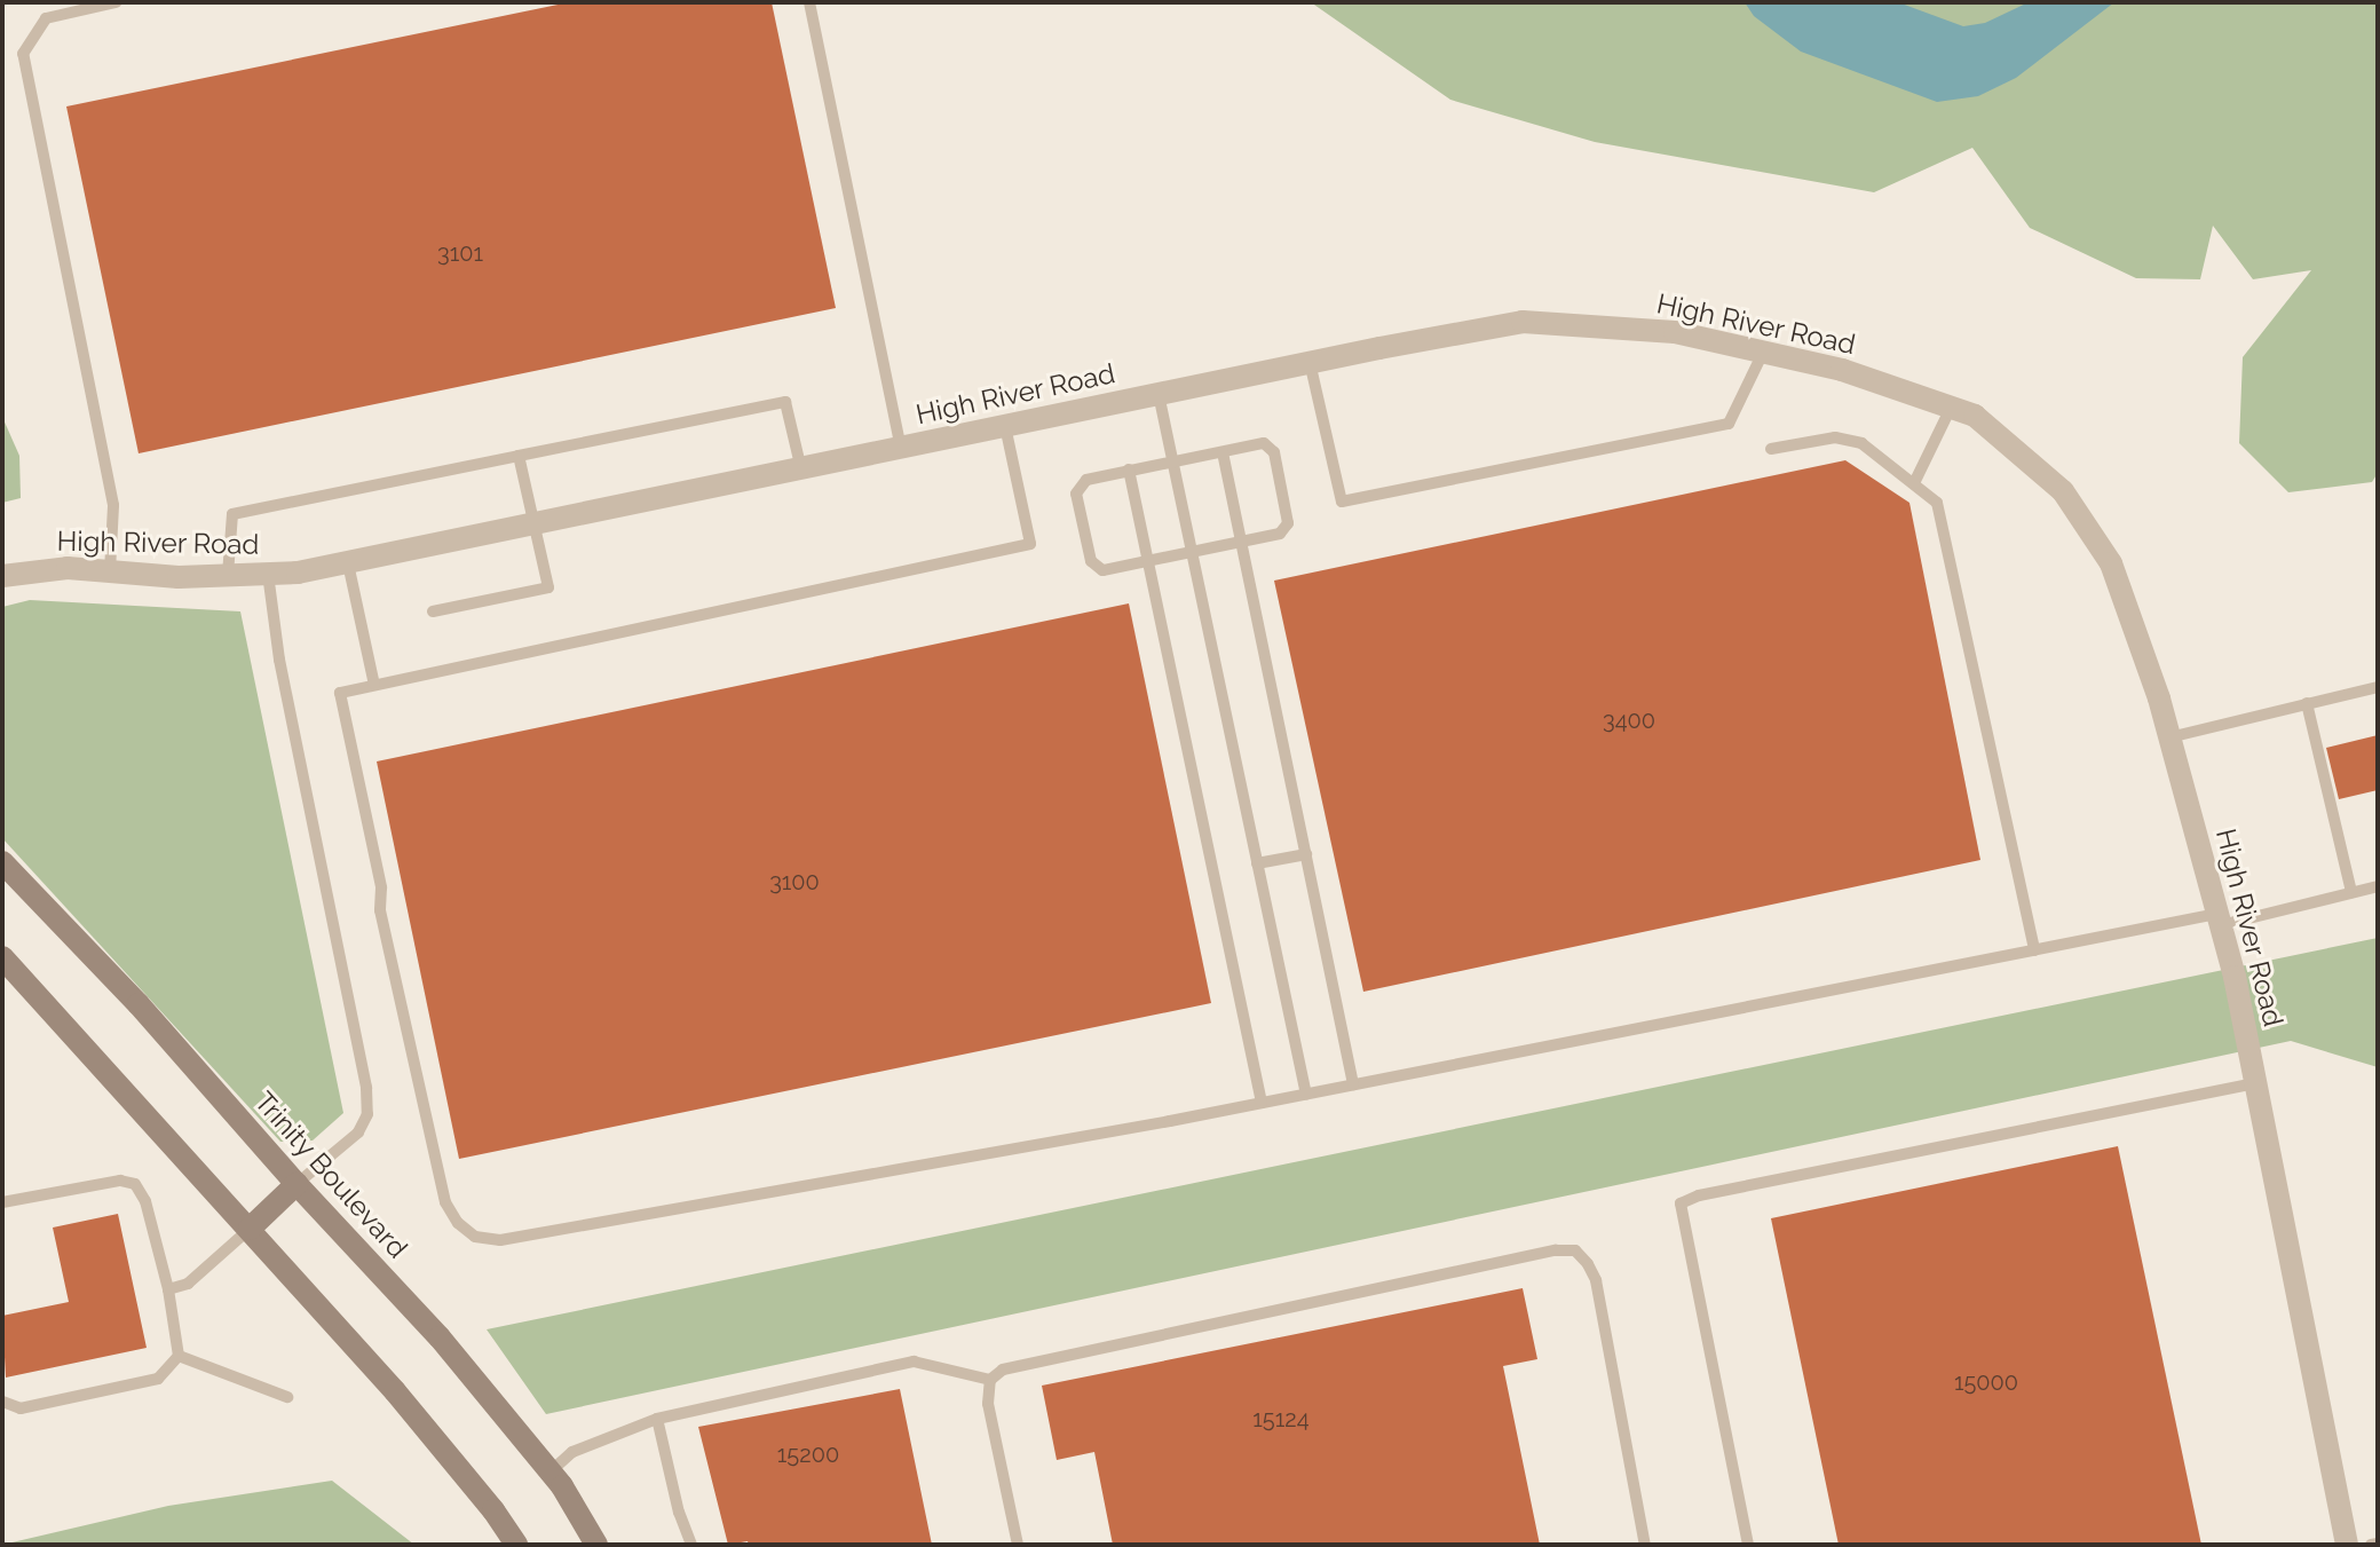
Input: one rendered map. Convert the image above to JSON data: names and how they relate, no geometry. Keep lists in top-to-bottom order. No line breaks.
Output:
{"streets":{"main road":["Trinity Boulevard"],"street":["High River Road"]},"house_numbers":["3101","3400","3100","15000","15124","15200"]}
